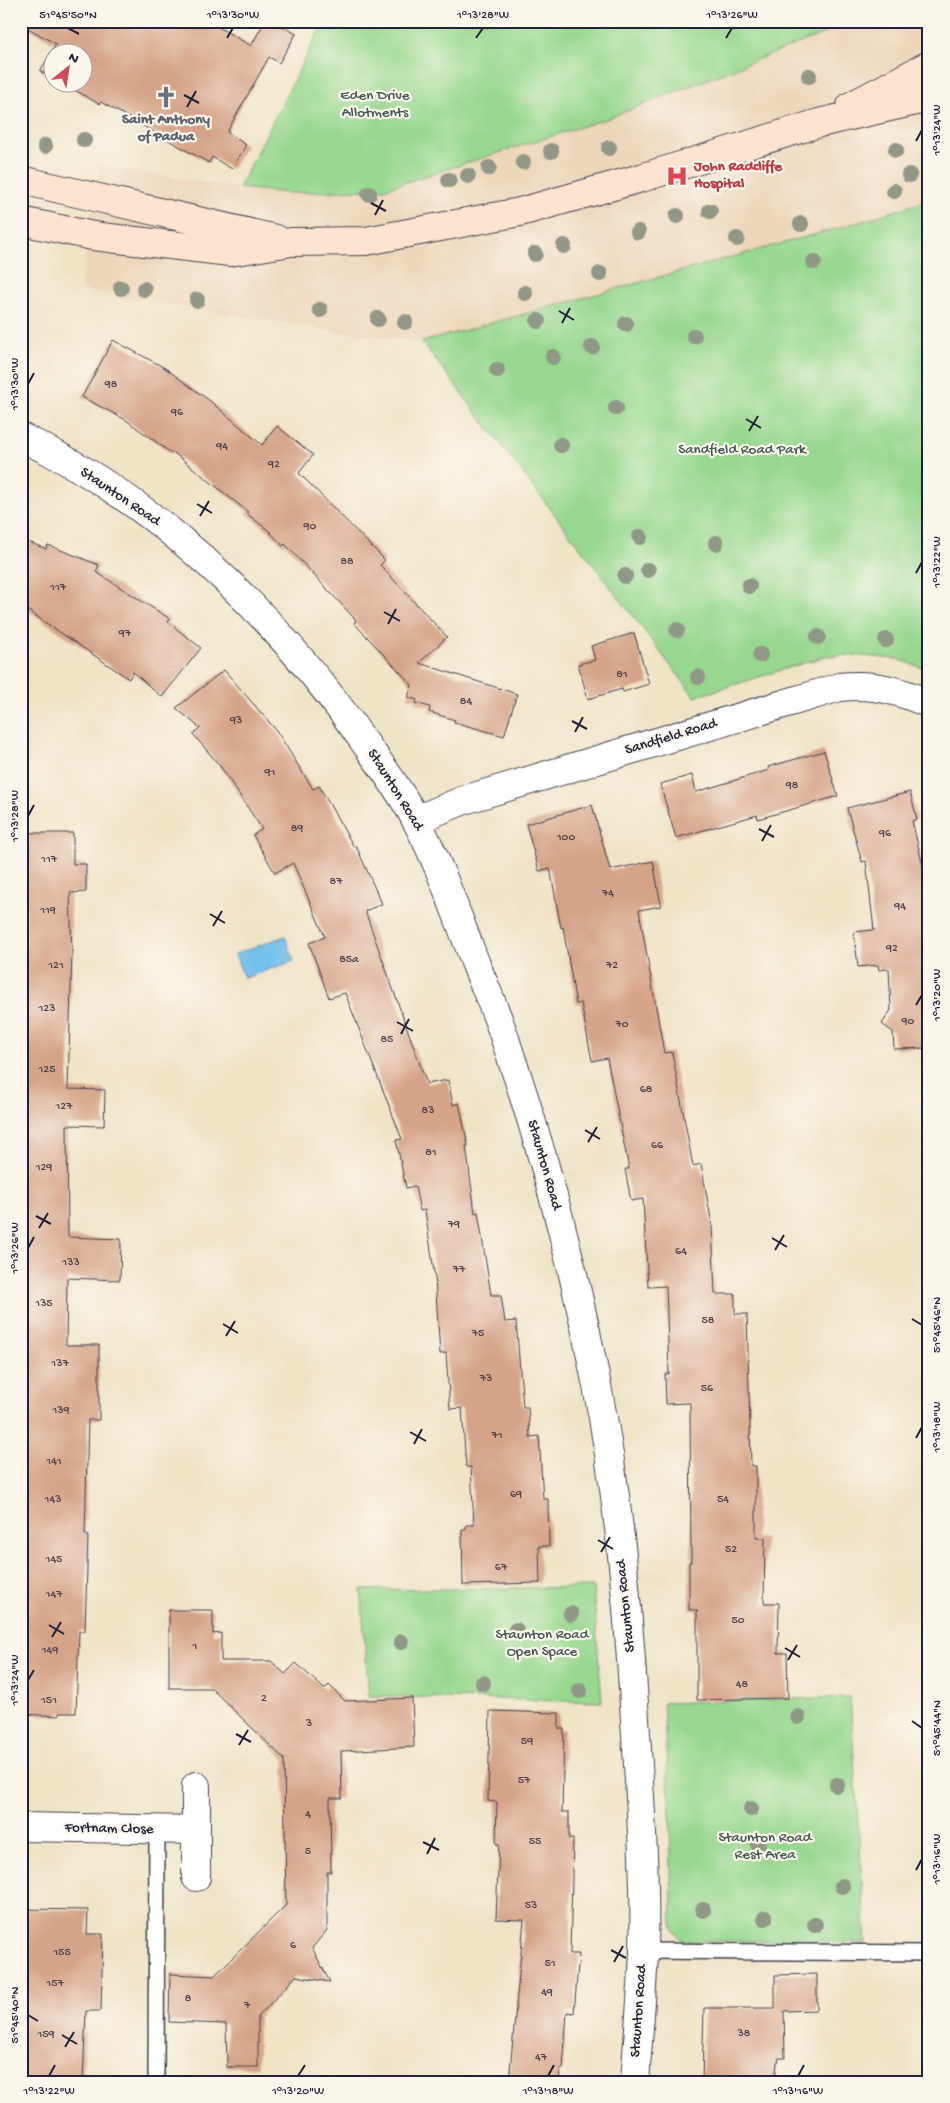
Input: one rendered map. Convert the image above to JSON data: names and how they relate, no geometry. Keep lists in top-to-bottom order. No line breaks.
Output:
{"streets":{"street":["Staunton Road","Sandfield Road","Fortnam Close"]},"crossings":[["Staunton Road","Sandfield Road"]],"parks":["Eden Drive Allotments","Sandfield Road Park","Staunton Road Open Space","Staunton Road Rest Area"],"places":{"church":["Saint Anthony of Padua"],"hospital":["John Radcliffe Hospital"]},"house_numbers":["98","96","94","92","90","88","117","97","81","84","93","91","98","89","96","100","117","87","74","94","119","92","85a","121","72","123","90","70","85","125","68","127","83","66","81","129","79","64","133","77","135","58","75","137","73","56","139","71","141","69","143","54","52","145","67","147","50","1","149","48","2","151","3","59","57","4","55","5","53","6","155","51","157","49","8","7","38","159","47"],"north":"top right","coordinates":["51°45'50\"N","1°13'30\"W","1°13'28\"W","1°13'26\"W","1°13'24\"W","1°13'22\"W","1°13'20\"W","51°45'46\"N","1°13'18\"W","51°45'44\"N","1°13'16\"W","51°45'40\"N"]}
